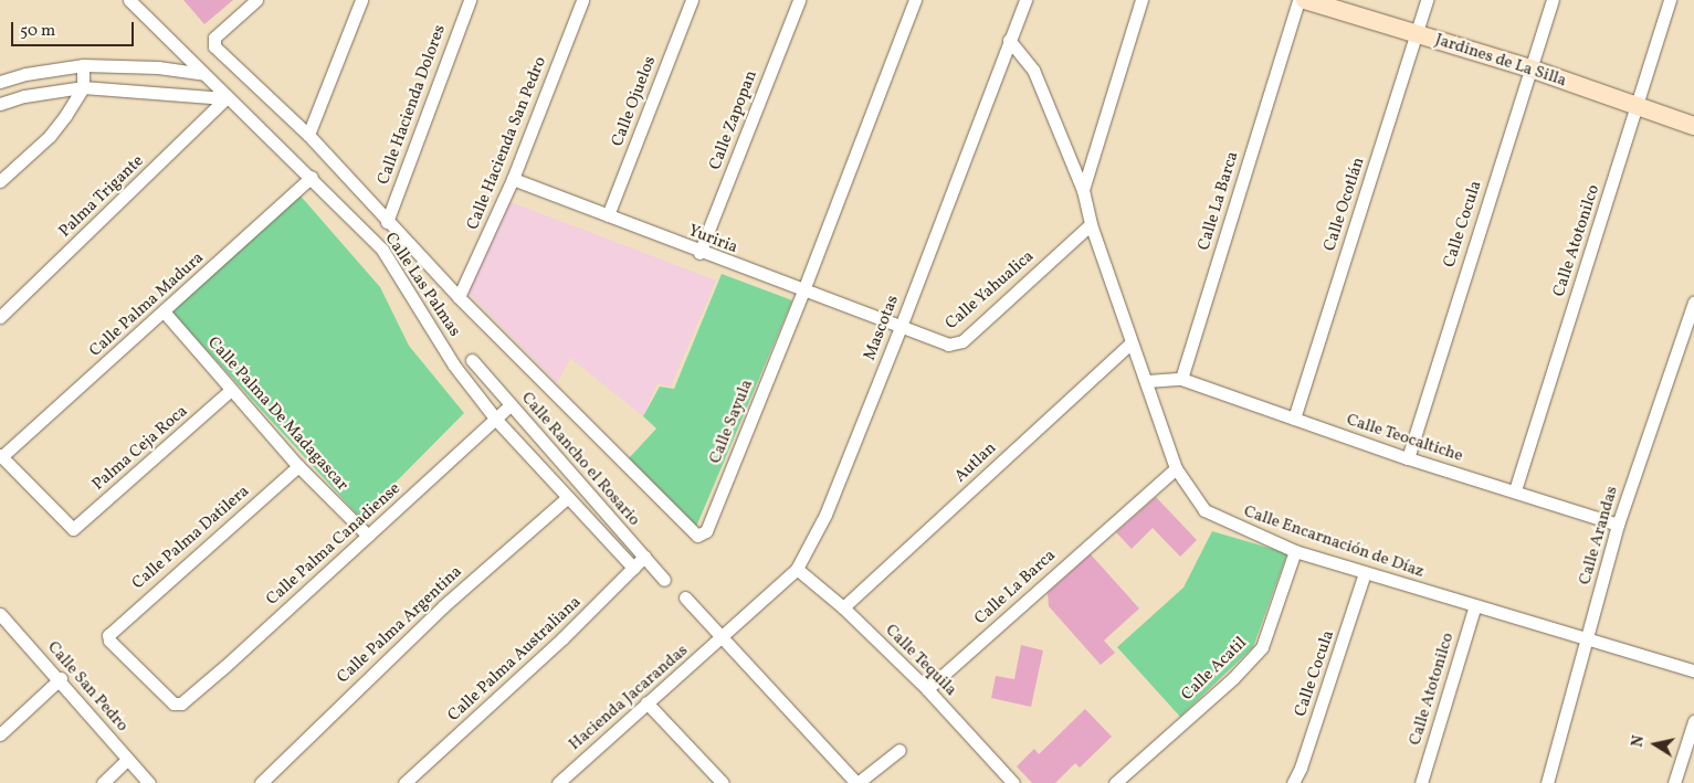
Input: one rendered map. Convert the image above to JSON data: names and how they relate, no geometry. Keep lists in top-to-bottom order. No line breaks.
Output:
{"streets":{"street":["Jardines de La Silla","Calle Ojuelos","Calle Hacienda Dolores","Calle Zapopan","Calle Hacienda San Pedro","Palma Trigante","Calle La Barca","Calle Ocotlán","Calle Cocula","Yuriria","Calle Atotonilco","Calle Las Palmas","Calle Yahualica","Calle Palma Madura","Mascotas","Calle Palma De Madagascar","Calle Sayula","Calle Teocaltiche","Palma Ceja Roca","Calle Rancho el Rosario","Autlan","Calle Arandas","Calle Palma Datilera","Calle Encarnación de Díaz","Calle Palma Canadiense","Calle Palma Argentina","Calle Palma Australiana","Calle Tequila","Calle Acatil","Calle San Pedro","Hacienda Jacarandas"]},"crossings":[["Jardines de La Silla","Calle Ocotlán"],["Jardines de La Silla","Calle Cocula"],["Jardines de La Silla","Calle Atotonilco"],["Calle Ojuelos","Yuriria"],["Calle Zapopan","Yuriria"],["Calle Hacienda San Pedro","Yuriria"],["Calle Hacienda San Pedro","Calle Sayula"],["Palma Trigante","Calle Las Palmas"],["Calle La Barca","Calle Teocaltiche"],["Calle La Barca","Calle Encarnación de Díaz"],["Calle La Barca","Calle Tequila"],["Calle Ocotlán","Calle Teocaltiche"],["Calle Cocula","Calle Teocaltiche"],["Calle Cocula","Calle Encarnación de Díaz"],["Yuriria","Calle Yahualica"],["Yuriria","Mascotas"],["Yuriria","Calle Sayula"],["Calle Atotonilco","Calle Teocaltiche"],["Calle Atotonilco","Calle Encarnación de Díaz"],["Calle Las Palmas","Calle Palma Madura"],["Calle Las Palmas","Calle Palma Canadiense"],["Calle Las Palmas","Calle Palma Argentina"],["Calle Las Palmas","Calle Palma Australiana"],["Calle Yahualica","Mascotas"],["Calle Yahualica","Calle Encarnación de Díaz"],["Calle Palma Madura","Calle Palma De Madagascar"],["Calle Palma Madura","Palma Ceja Roca"],["Mascotas","Calle Encarnación de Díaz"],["Mascotas","Calle Tequila"],["Mascotas","Hacienda Jacarandas"],["Calle Palma De Madagascar","Palma Ceja Roca"],["Calle Palma De Madagascar","Calle Palma Datilera"],["Calle Palma De Madagascar","Calle Palma Canadiense"],["Calle Teocaltiche","Calle Arandas"],["Calle Rancho el Rosario","Calle Palma Canadiense"],["Calle Rancho el Rosario","Calle Palma Australiana"],["Autlan","Calle Encarnación de Díaz"],["Autlan","Calle Tequila"],["Calle Arandas","Calle Encarnación de Díaz"],["Calle Palma Datilera","Calle Palma Canadiense"],["Calle Encarnación de Díaz","Calle Acatil"]],"scale_bar":"50 m","north":"left"}
